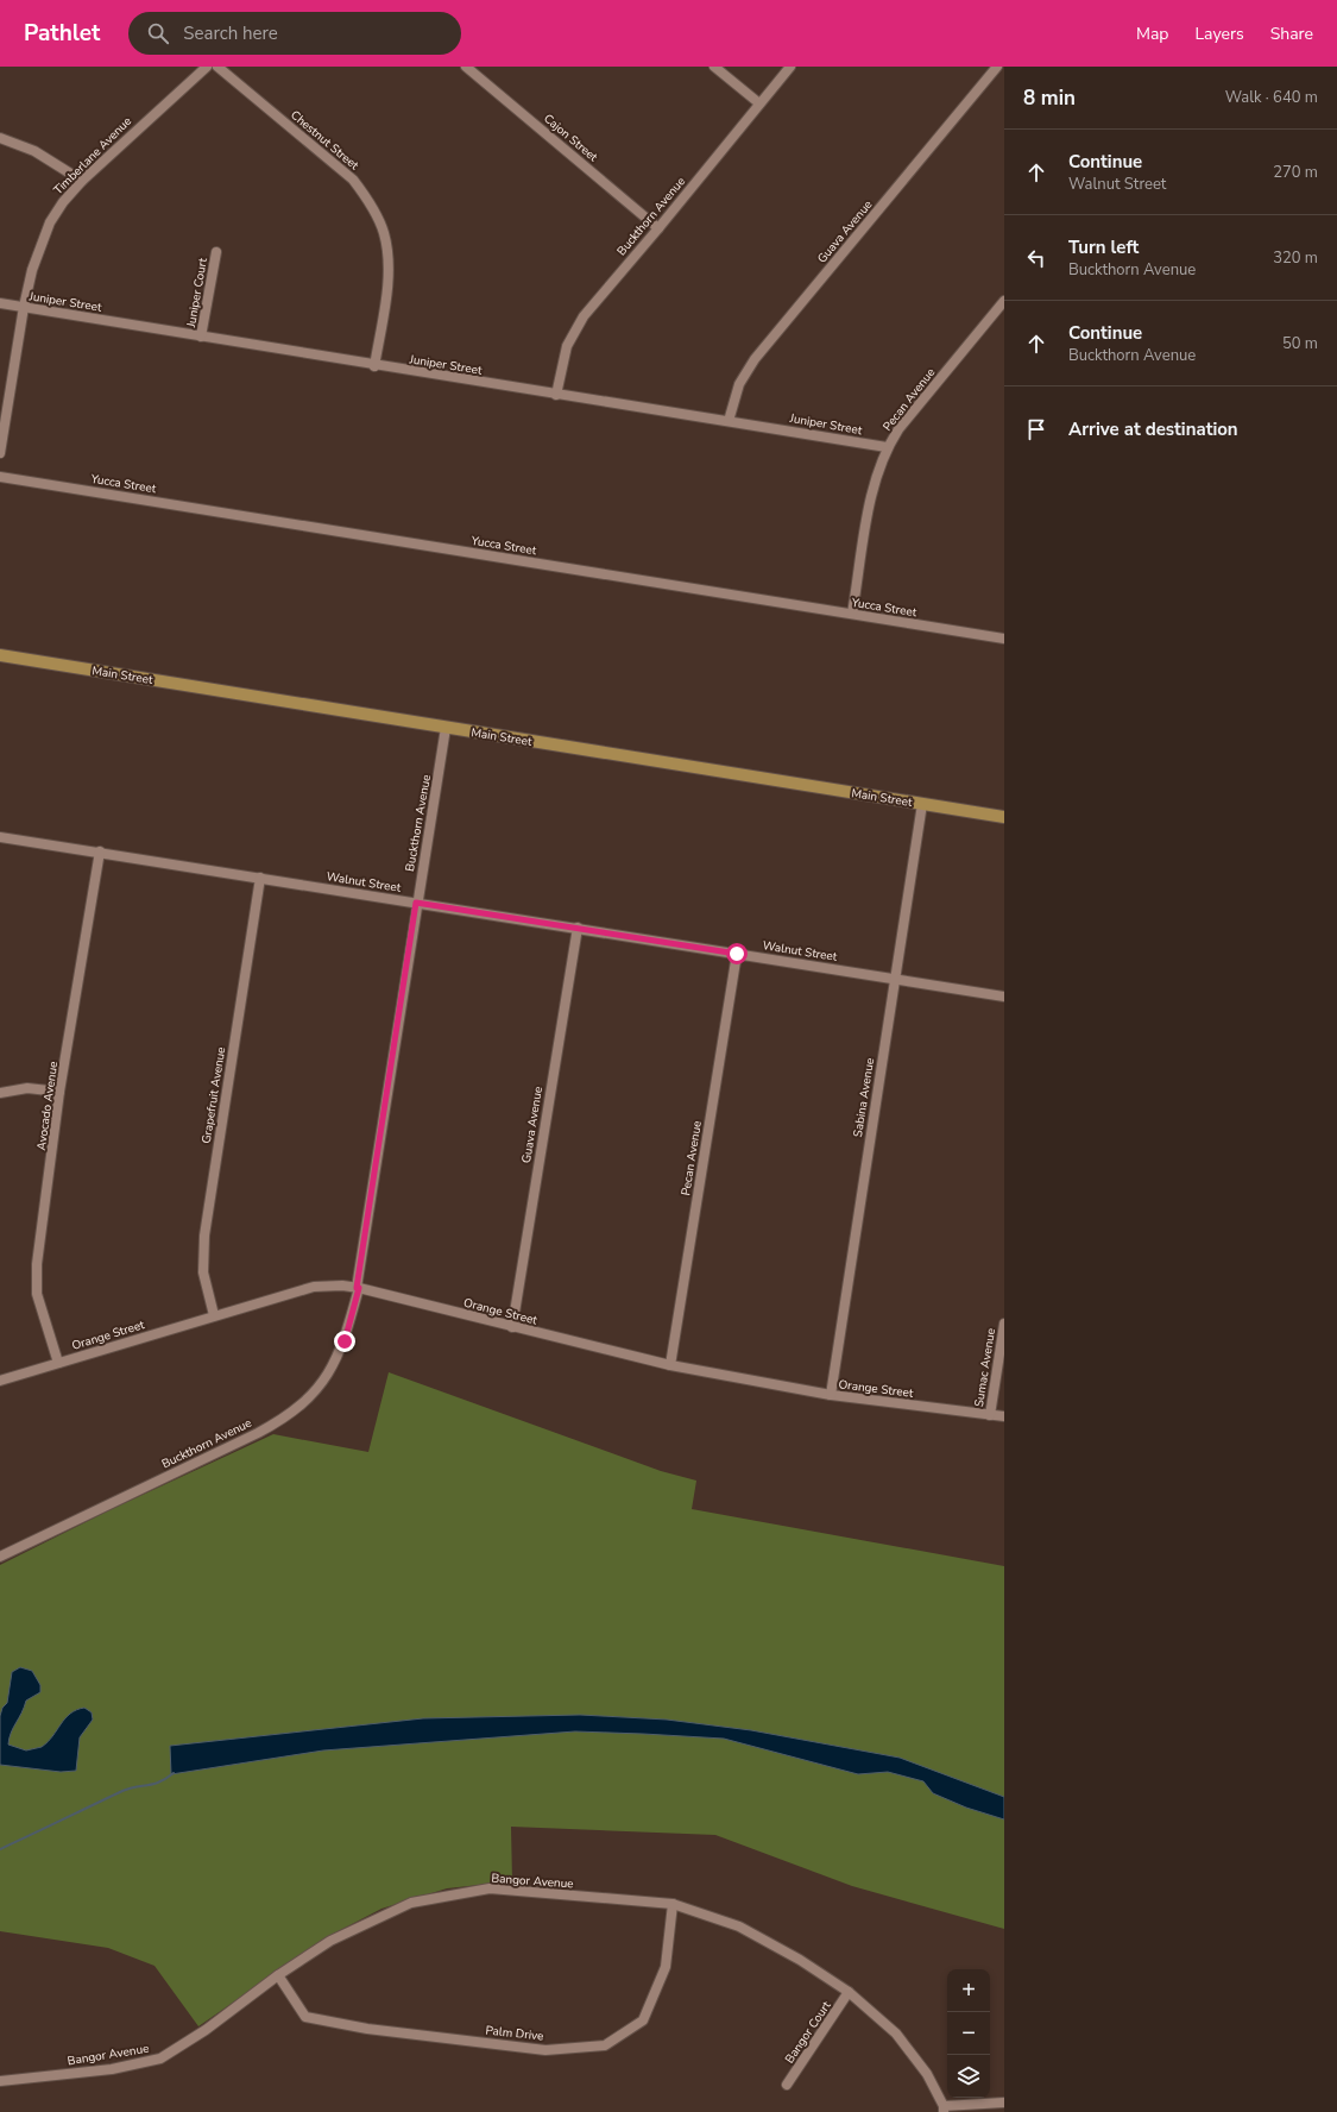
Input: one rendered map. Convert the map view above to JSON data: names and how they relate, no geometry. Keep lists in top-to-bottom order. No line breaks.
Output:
{"streets":{"main road":["Main Street"],"street":["Cajon Street","Chestnut Street","Timberlane Avenue","Buckthorn Avenue","Guava Avenue","Juniper Court","Juniper Street","Pecan Avenue","Yucca Street","Walnut Street","Grapefruit Avenue","Sabina Avenue","Avocado Avenue","Orange Street","Sumac Avenue","Bangor Avenue","Bangor Court","Palm Drive"]},"crossings":[["Cajon Street","Buckthorn Avenue"],["Chestnut Street","Juniper Street"],["Timberlane Avenue","Juniper Street"],["Buckthorn Avenue","Juniper Street"],["Buckthorn Avenue","Main Street"],["Buckthorn Avenue","Walnut Street"],["Buckthorn Avenue","Orange Street"],["Guava Avenue","Juniper Street"],["Guava Avenue","Walnut Street"],["Guava Avenue","Orange Street"],["Juniper Court","Juniper Street"],["Juniper Street","Pecan Avenue"],["Pecan Avenue","Yucca Street"],["Pecan Avenue","Walnut Street"],["Pecan Avenue","Orange Street"],["Main Street","Sabina Avenue"],["Walnut Street","Grapefruit Avenue"],["Walnut Street","Sabina Avenue"],["Walnut Street","Avocado Avenue"],["Grapefruit Avenue","Orange Street"],["Sabina Avenue","Orange Street"],["Avocado Avenue","Orange Street"],["Orange Street","Sumac Avenue"],["Bangor Avenue","Bangor Court"],["Bangor Avenue","Palm Drive"]],"page":{"header":"Pathlet","search":"Search here","nav":["Map","Layers","Share"],"heading":["8 min","Walk · 640 m"],"list":[["Continue","Walnut Street","270 m"],["Turn left","Buckthorn Avenue","320 m"],["Continue","Buckthorn Avenue","50 m"],"Arrive at destination"],"map_buttons":["+","−"]}}
